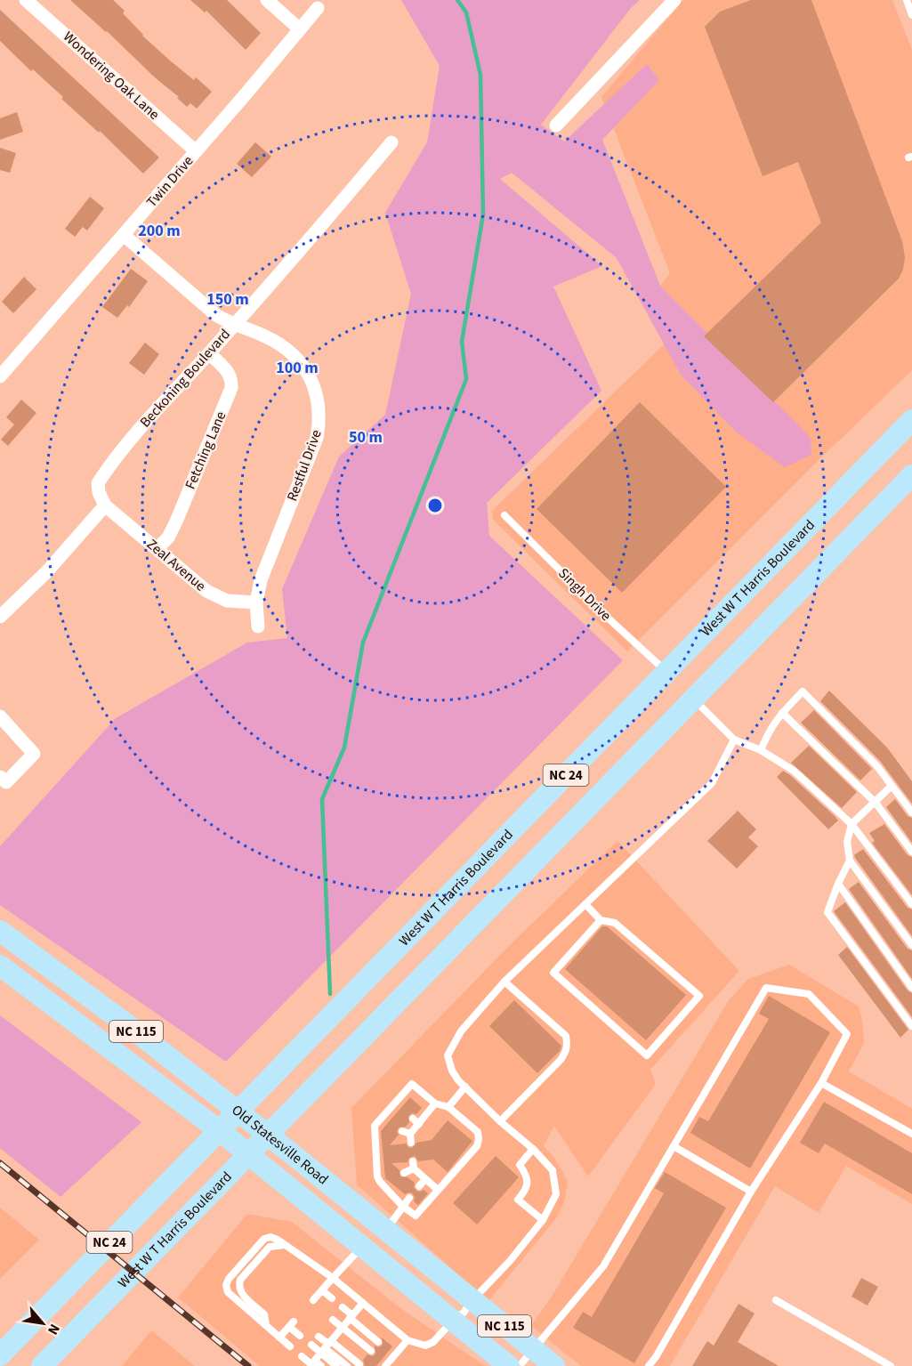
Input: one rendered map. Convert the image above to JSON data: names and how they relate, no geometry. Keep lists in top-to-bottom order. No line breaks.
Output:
{"streets":{"main road":["West W T Harris Boulevard","NC 24","NC 115","Old Statesville Road"],"street":["Wondering Oak Lane","Twin Drive","Beckoning Boulevard","Fetching Lane","Restful Drive","Zeal Avenue"],"lane":["Singh Drive"]},"crossings":[["Wondering Oak Lane","Twin Drive"],["Twin Drive","Restful Drive"],["Beckoning Boulevard","Fetching Lane"],["Beckoning Boulevard","Restful Drive"],["Beckoning Boulevard","Zeal Avenue"],["Fetching Lane","Zeal Avenue"],["Restful Drive","Zeal Avenue"],["West W T Harris Boulevard","Singh Drive"],["West W T Harris Boulevard","Old Statesville Road"]],"north":"bottom right","rings":["200 m","150 m","100 m","50 m"]}
